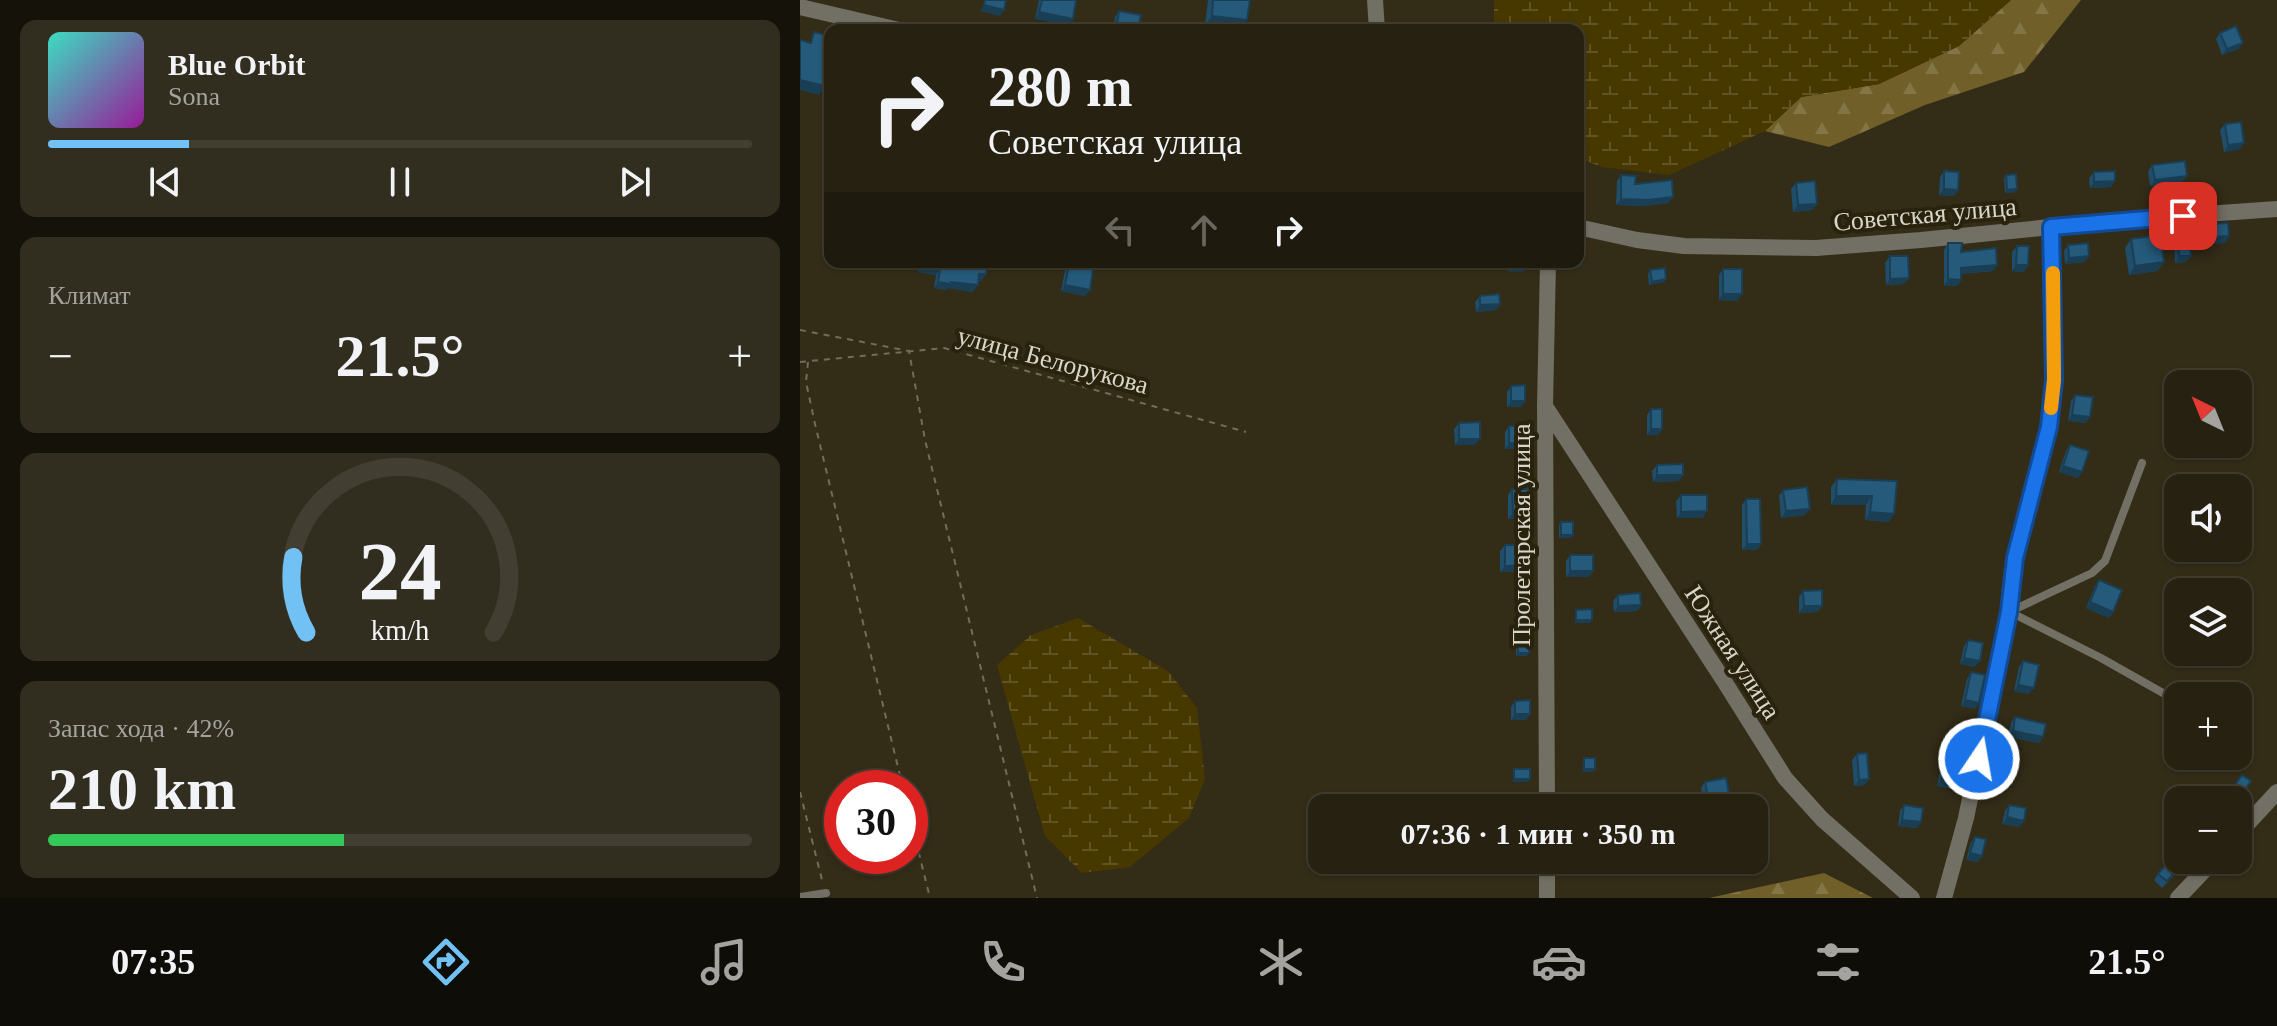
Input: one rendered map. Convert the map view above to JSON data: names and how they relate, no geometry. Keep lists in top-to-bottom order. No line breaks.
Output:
{"streets":{"street":["Советская улица","Пролетарская улица","Южная улица"],"path":["улица Белорукова"]},"crossings":[["Пролетарская улица","Южная улица"]],"north":"top left","page":{"turn":["280 m","Советская улица"],"song":["Blue Orbit","Sona"],"tile":["Климат",["Запас хода · 42%","210 km"]],"heat":["−","21.5°","+"],"map_buttons":["+","−"],"limit":"30","trip":"07:36 · 1 мин · 350 m","tabs":["07:35","21.5°"],"gauge":["24","km/h"]}}
